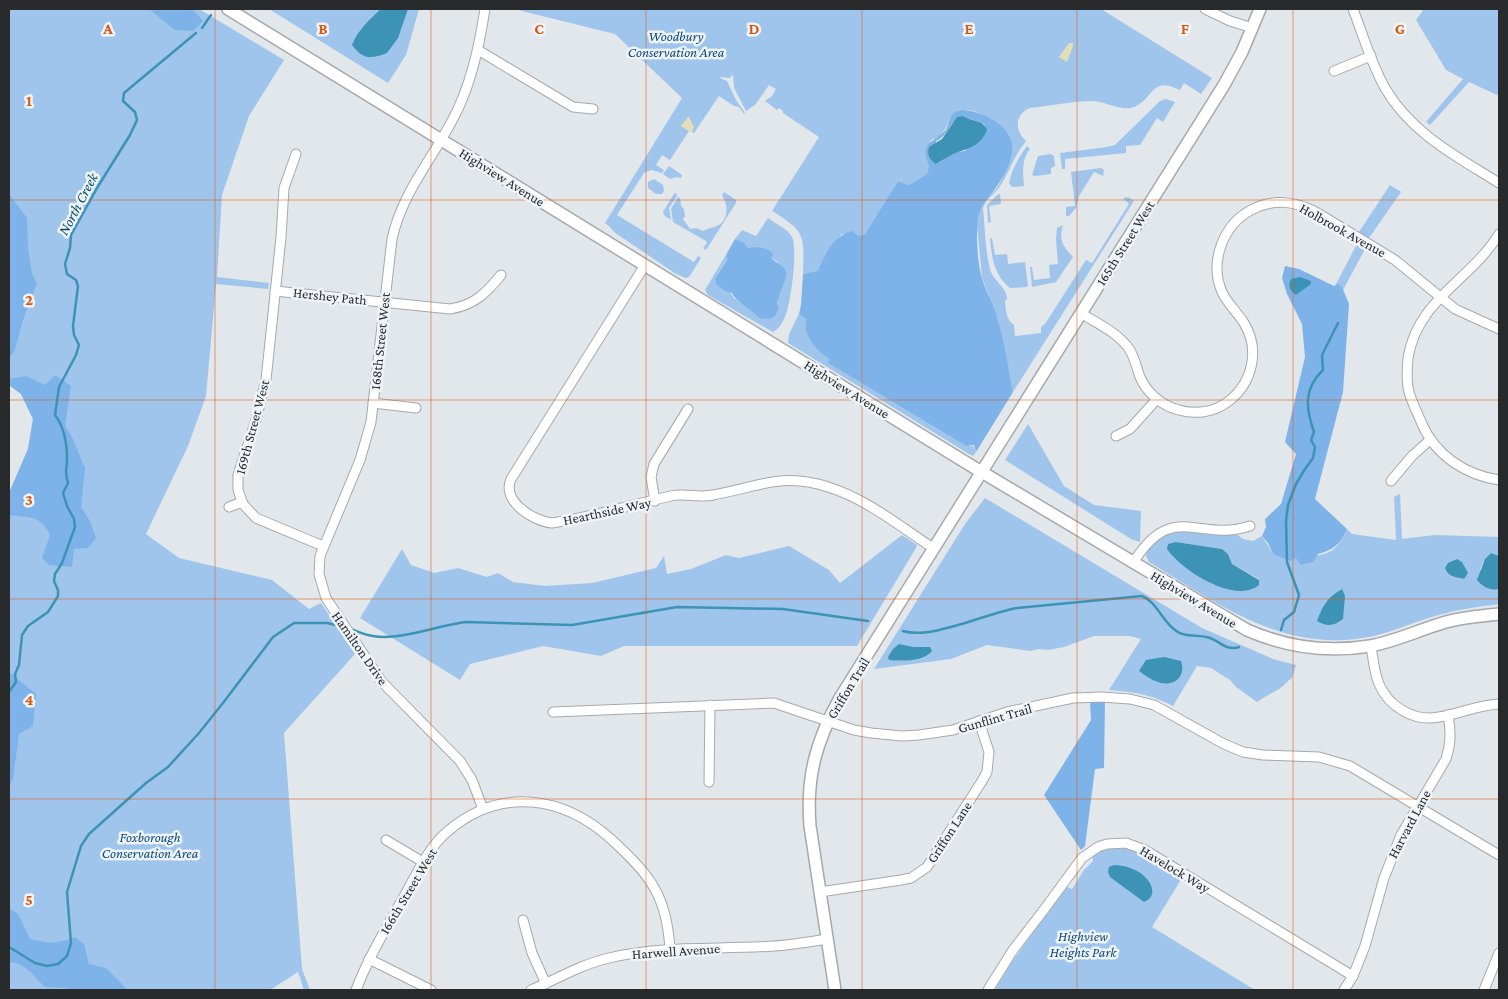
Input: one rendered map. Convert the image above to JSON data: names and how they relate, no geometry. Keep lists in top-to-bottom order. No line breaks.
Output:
{"streets":{"street":["Highview Avenue","Holbrook Avenue","165th Street West","Hershey Path","168th Street West","169th Street West","Hearthside Way","Hamilton Drive","Griffon Trail","Gunflint Trail","Harvard Lane","Griffon Lane","Havelock Way","166th Street West","Harwell Avenue"]},"crossings":[["Highview Avenue","165th Street West"],["Highview Avenue","168th Street West"],["Highview Avenue","Hearthside Way"],["Highview Avenue","Griffon Trail"],["Holbrook Avenue","165th Street West"],["165th Street West","Griffon Trail"],["Hershey Path","168th Street West"],["Hershey Path","169th Street West"],["168th Street West","Hamilton Drive"],["Hearthside Way","Griffon Trail"],["Hamilton Drive","166th Street West"],["Griffon Trail","Gunflint Trail"],["Griffon Trail","Griffon Lane"],["Griffon Trail","Harwell Avenue"],["Gunflint Trail","Harvard Lane"],["Gunflint Trail","Griffon Lane"],["Harvard Lane","Havelock Way"],["166th Street West","Harwell Avenue"]],"water":["North Creek"],"parks":["Woodbury Conservation Area","Foxborough Conservation Area","Highview Heights Park"],"grid":{"columns":["A","B","C","D","E","F","G"],"rows":["1","2","3","4","5"]}}
